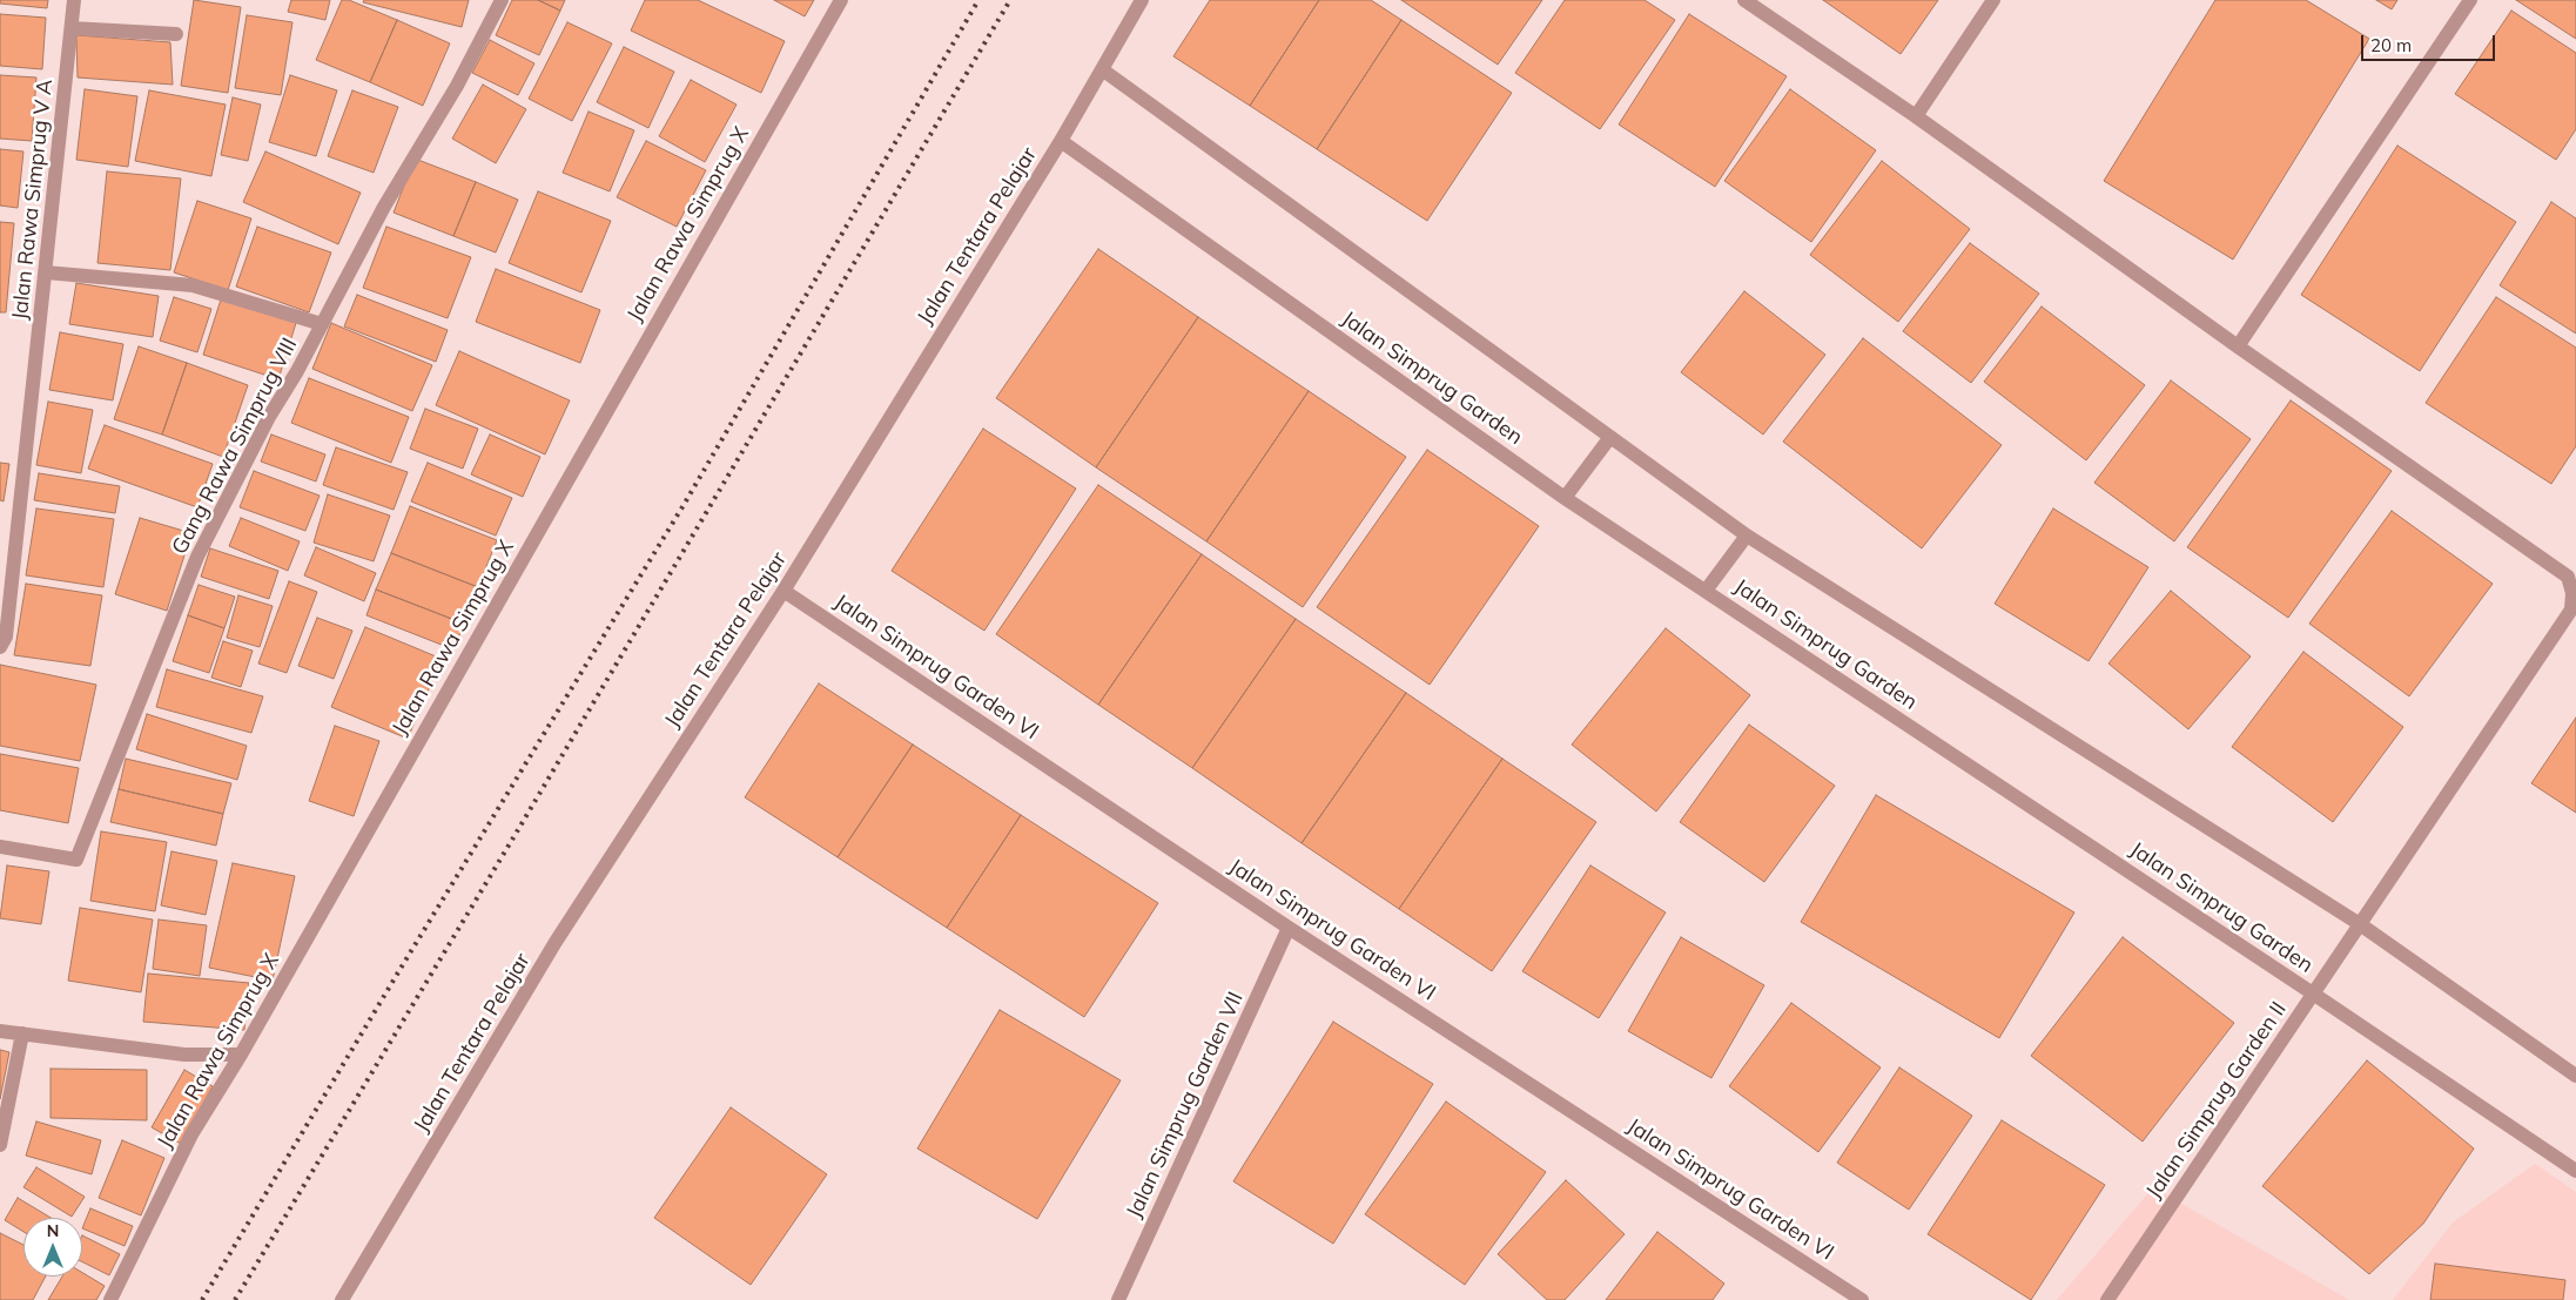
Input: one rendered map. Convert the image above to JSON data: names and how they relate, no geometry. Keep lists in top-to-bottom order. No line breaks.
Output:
{"streets":{"street":["Jalan Rawa Simprug V A","Jalan Rawa Simprug X","Jalan Tentara Pelajar","Jalan Simprug Garden","Gang Rawa Simprug VIII","Jalan Simprug Garden VI","Jalan Simprug Garden II","Jalan Simprug Garden VII"]},"crossings":[["Jalan Tentara Pelajar","Jalan Simprug Garden"],["Jalan Tentara Pelajar","Jalan Simprug Garden VI"],["Jalan Simprug Garden","Jalan Simprug Garden II"],["Jalan Simprug Garden VI","Jalan Simprug Garden VII"]],"scale_bar":"20 m","north":"top"}
